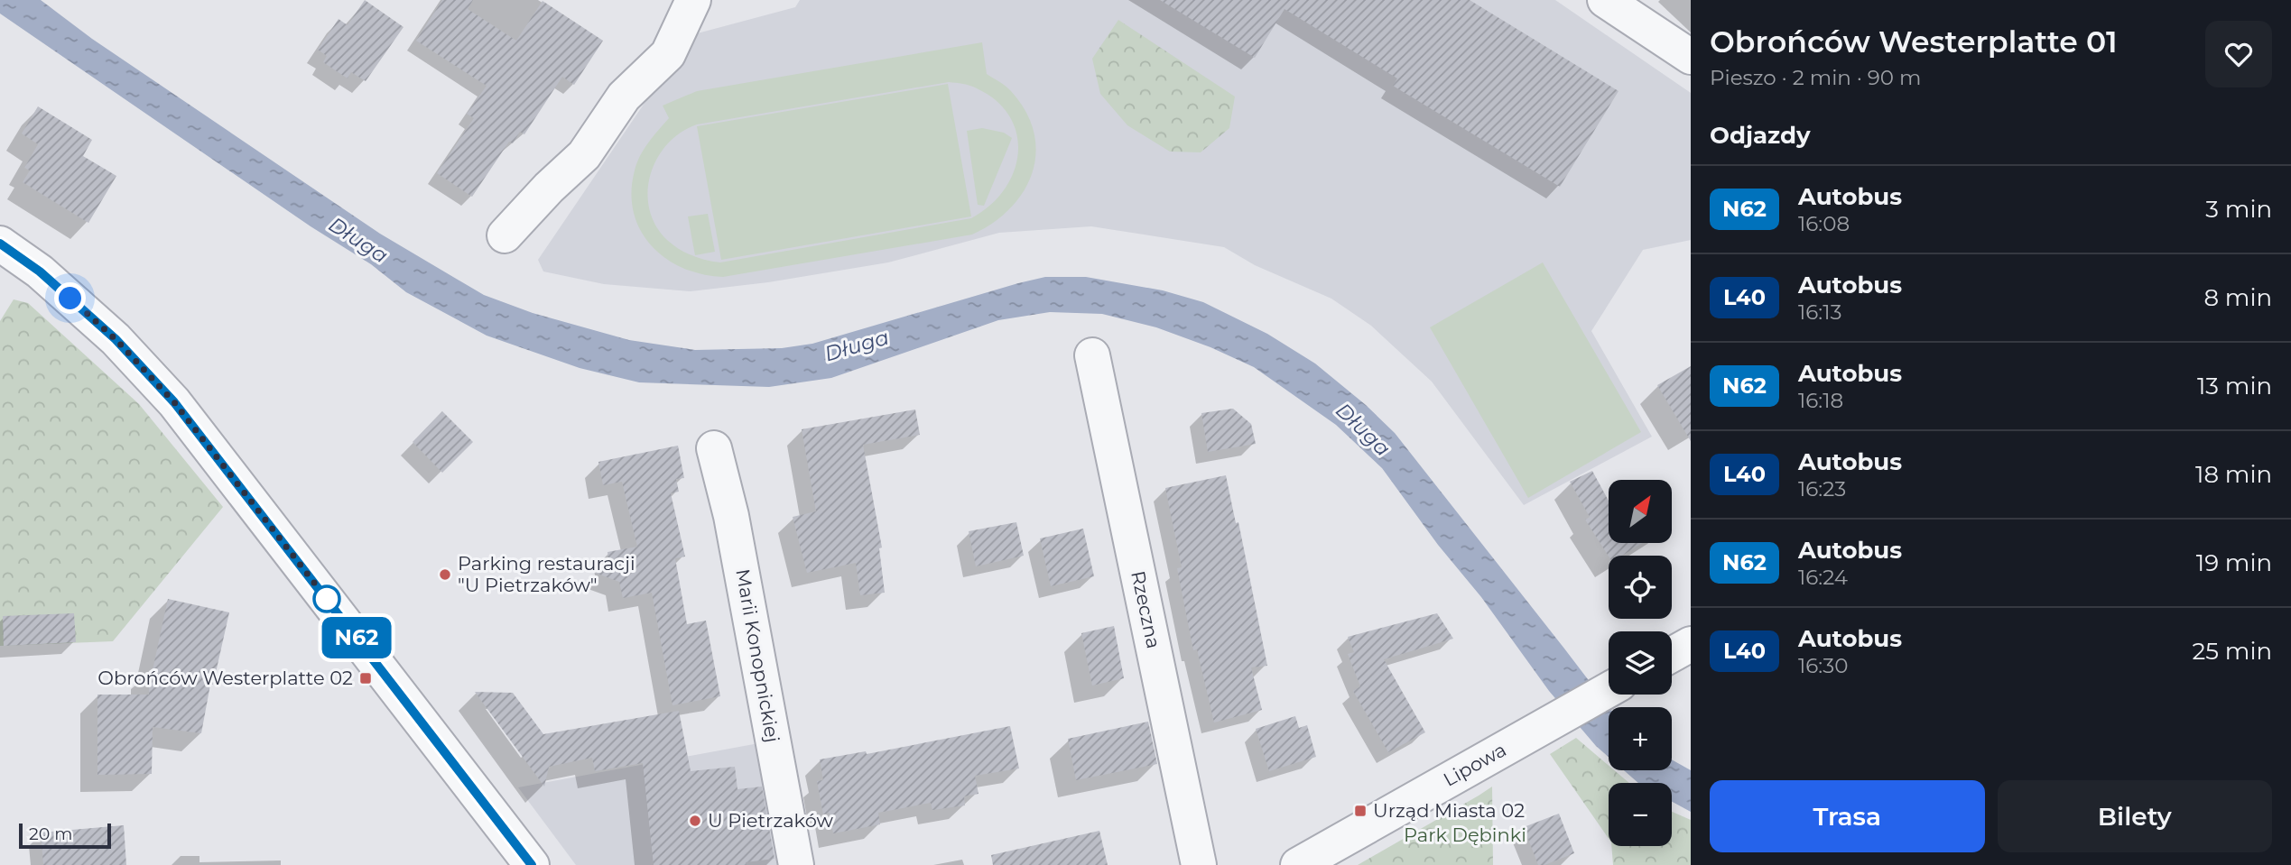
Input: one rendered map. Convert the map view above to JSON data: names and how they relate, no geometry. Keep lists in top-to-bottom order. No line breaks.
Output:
{"streets":{"street":["Rzeczna","Marii Konopnickiej","Lipowa"]},"water":["Długa"],"parks":["Park Dębinki"],"places":{"other":["Parking restauracji \"U Pietrzaków\"","U Pietrzaków"],"transit":["Obrońców Westerplatte 02","Urząd Miasta 02"]},"lines":["bus line N62"],"scale_bar":"20 m","north":"top right","page":{"on_map":"N62","heading":[["Obrońców Westerplatte 01","Pieszo · 2 min · 90 m"],"Odjazdy"],"list":[{"mark":"N62","name":"Autobus","note":"16:08","value":"3 min"},{"mark":"L40","name":"Autobus","note":"16:13","value":"8 min"},{"mark":"N62","name":"Autobus","note":"16:18","value":"13 min"},{"mark":"L40","name":"Autobus","note":"16:23","value":"18 min"},{"mark":"N62","name":"Autobus","note":"16:24","value":"19 min"},{"mark":"L40","name":"Autobus","note":"16:30","value":"25 min"}],"map_buttons":["+","−"],"buttons":["Trasa","Bilety"],"scale":"20 m"}}
